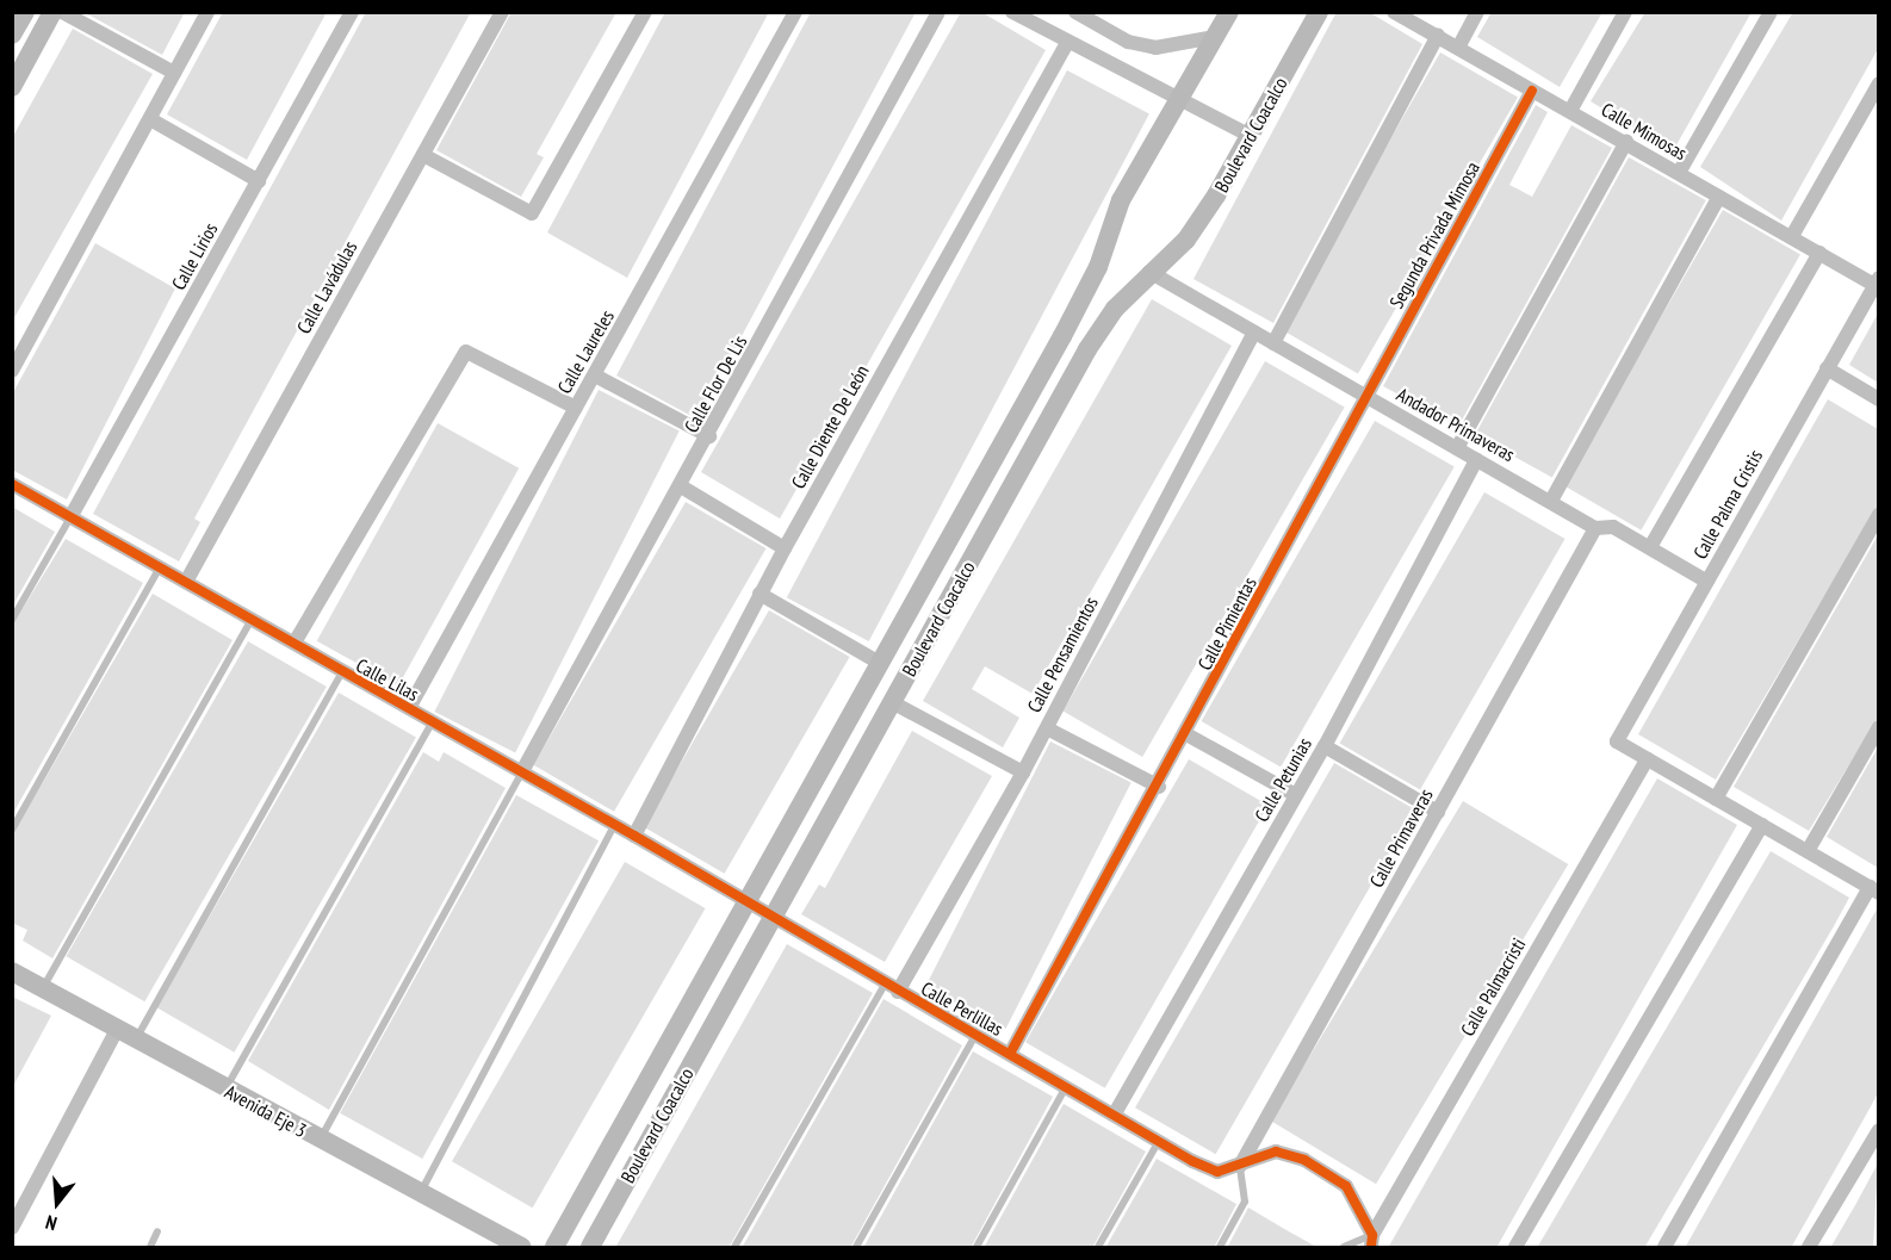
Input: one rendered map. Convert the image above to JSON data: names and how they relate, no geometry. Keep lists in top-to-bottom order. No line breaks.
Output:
{"streets":{"main road":["Boulevard Coacalco","Avenida Eje 3"],"street":["Calle Mimosas","Segunda Privada Mimosa","Calle Lirios","Calle Lavádulas","Calle Laureles","Calle Flor De Lis","Andador Primaveras","Calle Diente De León","Calle Palma Cristis","Calle Pimientas","Calle Pensamientos","Calle Lilas","Calle Petunias","Calle Primaveras","Calle Palmacristi","Calle Perlillas"]},"crossings":[["Calle Mimosas","Segunda Privada Mimosa"],["Calle Mimosas","Calle Palma Cristis"],["Boulevard Coacalco","Andador Primaveras"],["Boulevard Coacalco","Calle Lilas"],["Boulevard Coacalco","Calle Perlillas"],["Segunda Privada Mimosa","Andador Primaveras"],["Segunda Privada Mimosa","Calle Pimientas"],["Calle Lirios","Calle Lilas"],["Calle Lavádulas","Calle Lilas"],["Calle Laureles","Calle Lilas"],["Calle Flor De Lis","Calle Lilas"],["Andador Primaveras","Calle Palma Cristis"],["Andador Primaveras","Calle Pimientas"],["Andador Primaveras","Calle Pensamientos"],["Andador Primaveras","Calle Petunias"],["Andador Primaveras","Calle Primaveras"],["Calle Diente De León","Calle Lilas"],["Calle Palma Cristis","Calle Palmacristi"],["Calle Pimientas","Calle Perlillas"],["Calle Pensamientos","Calle Perlillas"],["Calle Lilas","Calle Perlillas"],["Calle Petunias","Calle Perlillas"],["Calle Primaveras","Calle Perlillas"]],"north":"bottom"}
